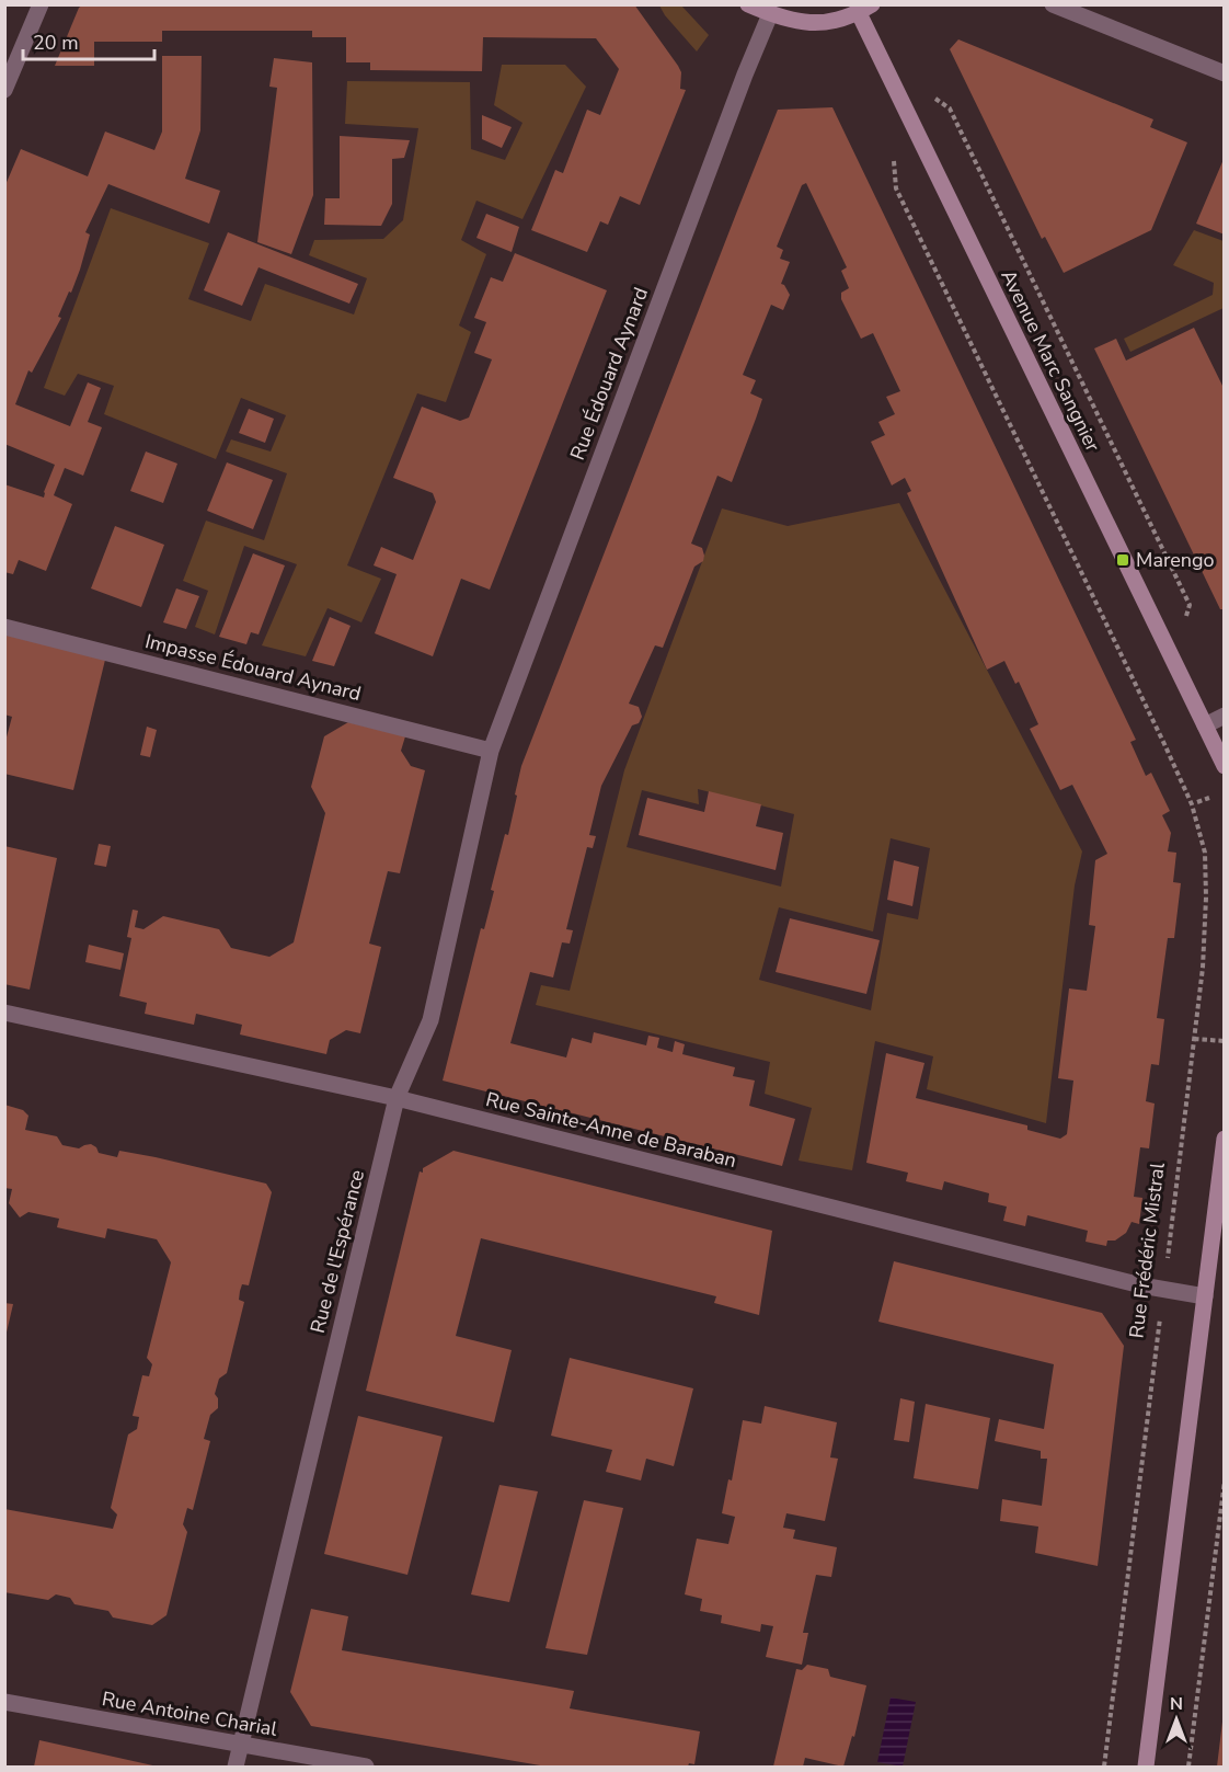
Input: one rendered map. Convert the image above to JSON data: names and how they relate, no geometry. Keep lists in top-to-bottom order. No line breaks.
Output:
{"streets":{"street":["Avenue Marc Sangnier","Rue Édouard Aynard","Impasse Édouard Aynard","Rue Sainte-Anne de Baraban","Rue de l'Espérance","Rue Antoine Charial"],"path":["Rue Frédéric Mistral"]},"crossings":[["Rue Édouard Aynard","Impasse Édouard Aynard"],["Rue Édouard Aynard","Rue de l'Espérance"],["Impasse Édouard Aynard","Rue de l'Espérance"],["Rue Sainte-Anne de Baraban","Rue Frédéric Mistral"],["Rue Sainte-Anne de Baraban","Rue de l'Espérance"],["Rue de l'Espérance","Rue Antoine Charial"]],"places":{"transit":["Marengo"]},"scale_bar":"20 m","north":"top"}
